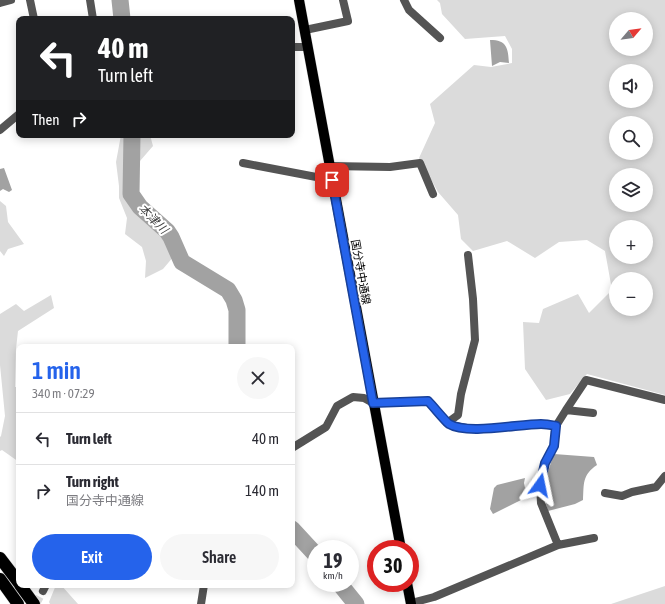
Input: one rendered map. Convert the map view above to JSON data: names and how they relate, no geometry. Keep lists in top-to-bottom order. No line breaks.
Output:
{"streets":{"main road":["国分寺中通線"]},"water":["本津川"],"north":"top right","page":{"map_buttons":["+","−"],"turn":["40 m","Turn left"],"then":"Then","heading":["1 min","340 m · 07:29"],"list":[{"name":"Turn left","value":"40 m"},{"name":"Turn right","note":"国分寺中通線","value":"140 m"}],"buttons":["Exit","Share"],"speed":"19 km/h","limit":"30"}}
